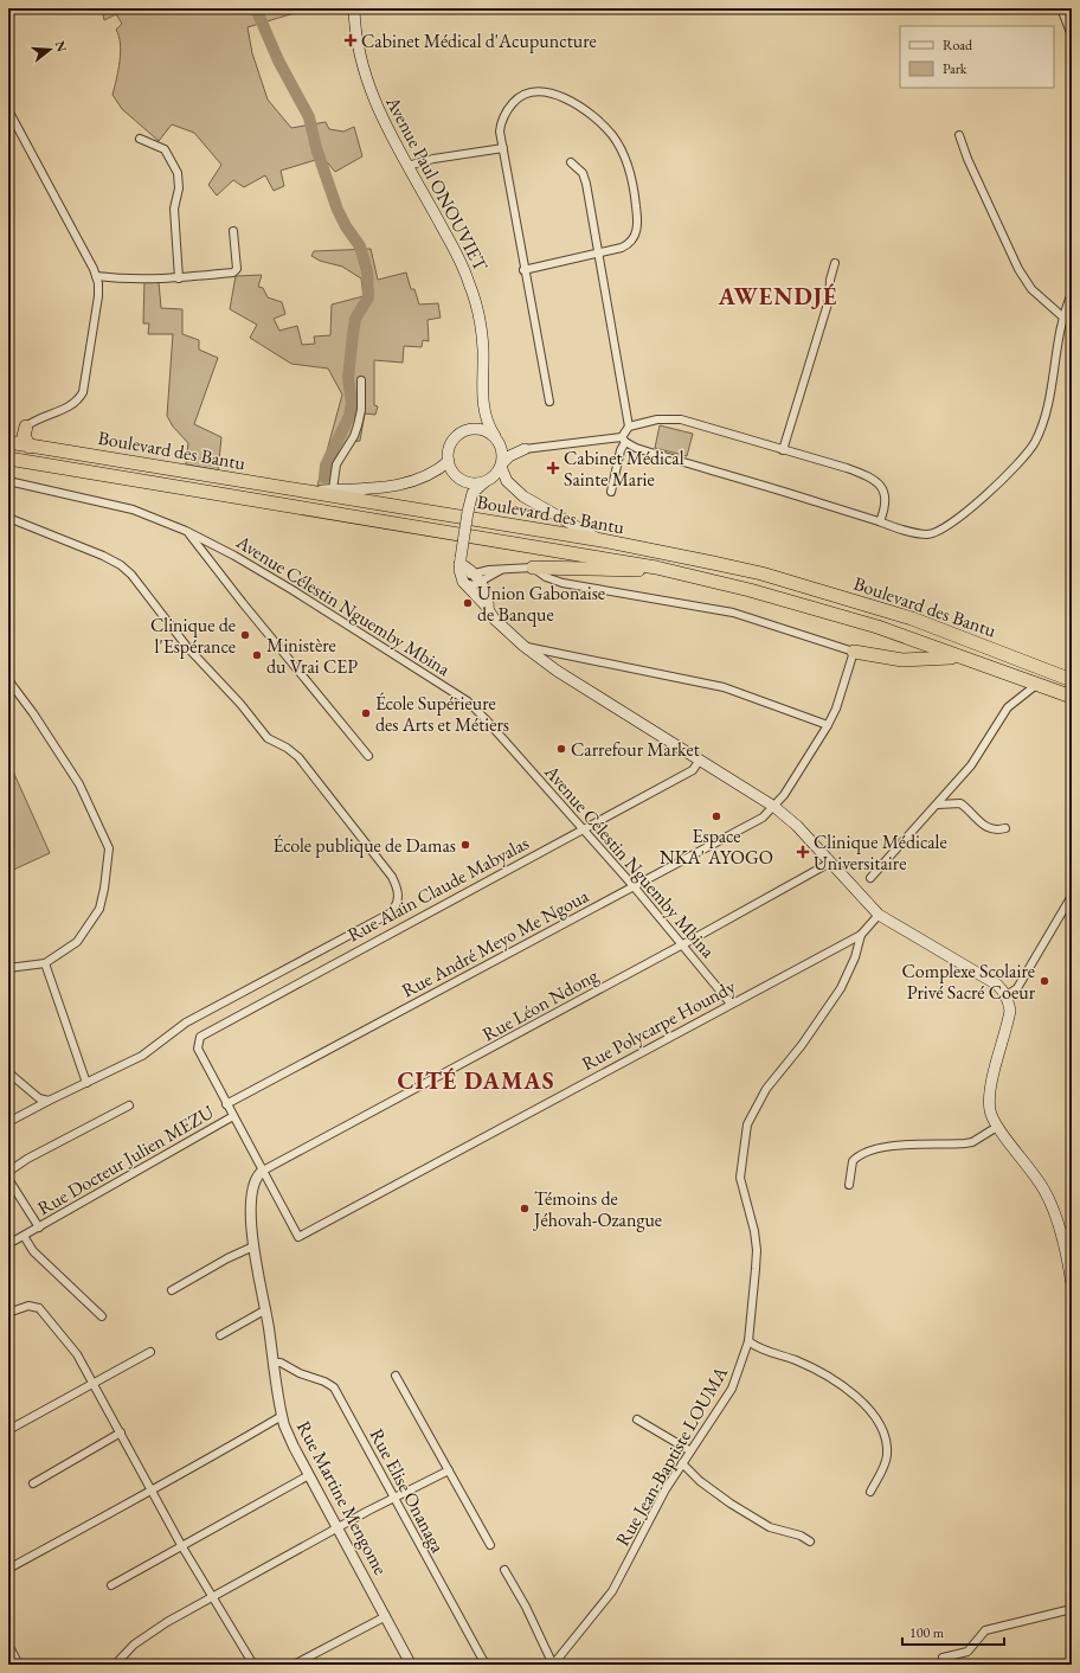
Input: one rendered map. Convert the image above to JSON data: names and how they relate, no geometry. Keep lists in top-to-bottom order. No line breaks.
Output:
{"streets":{"highway":["Boulevard des Bantu"],"main road":["Avenue Paul ONOUVIET"],"street":["Avenue Célestin Nguemby Mbina","Rue Alain Claude Mabyalas","Rue André Meyo Me Ngoua","Rue Léon Ndong","Rue Polycarpe Houndy","Rue Docteur Julien MEZU","Rue Jean-Baptiste LOUMA","Rue Elise Onanaga","Rue Martine Mengome"]},"crossings":[["Avenue Célestin Nguemby Mbina","Rue Alain Claude Mabyalas"],["Avenue Célestin Nguemby Mbina","Rue André Meyo Me Ngoua"],["Avenue Célestin Nguemby Mbina","Rue Léon Ndong"],["Avenue Célestin Nguemby Mbina","Rue Polycarpe Houndy"],["Rue Alain Claude Mabyalas","Rue André Meyo Me Ngoua"],["Rue Léon Ndong","Rue Polycarpe Houndy"],["Rue Léon Ndong","Rue Martine Mengome"],["Rue Polycarpe Houndy","Rue Jean-Baptiste LOUMA"],["Rue Polycarpe Houndy","Rue Martine Mengome"],["Rue Elise Onanaga","Rue Martine Mengome"]],"districts":["AWENDJÉ","CITÉ DAMAS"],"places":{"health":["Cabinet Médical d'Acupuncture","Cabinet Médical Sainte Marie","Clinique Médicale Universitaire"],"other":["Union Gabonaise de Banque","Clinique de l'Espérance","Ministère du Vrai CEP","École Supérieure des Arts et Métiers","Carrefour Market","Espace NKA' AYOGO","École publique de Damas","Complexe Scolaire Privé Sacré Coeur","Témoins de Jéhovah-Ozangue"]},"legend":["Road","Park"],"scale_bar":"100 m","north":"right"}
